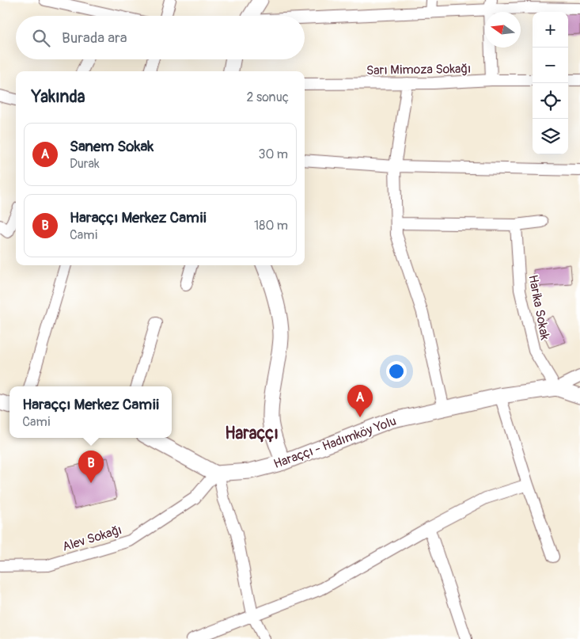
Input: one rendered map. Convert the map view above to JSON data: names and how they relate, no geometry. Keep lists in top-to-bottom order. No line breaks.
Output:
{"streets":{"main road":["Haraççı - Hadımköy Yolu"],"street":["Sarı Mimoza Sokağı","Harika Sokak","Alev Sokağı"]},"crossings":[["Harika Sokak","Haraççı - Hadımköy Yolu"],["Haraççı - Hadımköy Yolu","Alev Sokağı"]],"districts":["Haraççı"],"north":"left","page":{"map_buttons":["+","−"],"search":"Burada ara","heading":["Yakında","2 sonuç"],"list":[{"mark":"A","name":"Sanem Sokak","note":"Durak","value":"30 m"},{"mark":"B","name":"Haraççı Merkez Camii","note":"Cami","value":"180 m"}],"pins":["A","B"],"popup":["Haraççı Merkez Camii","Cami"]}}
